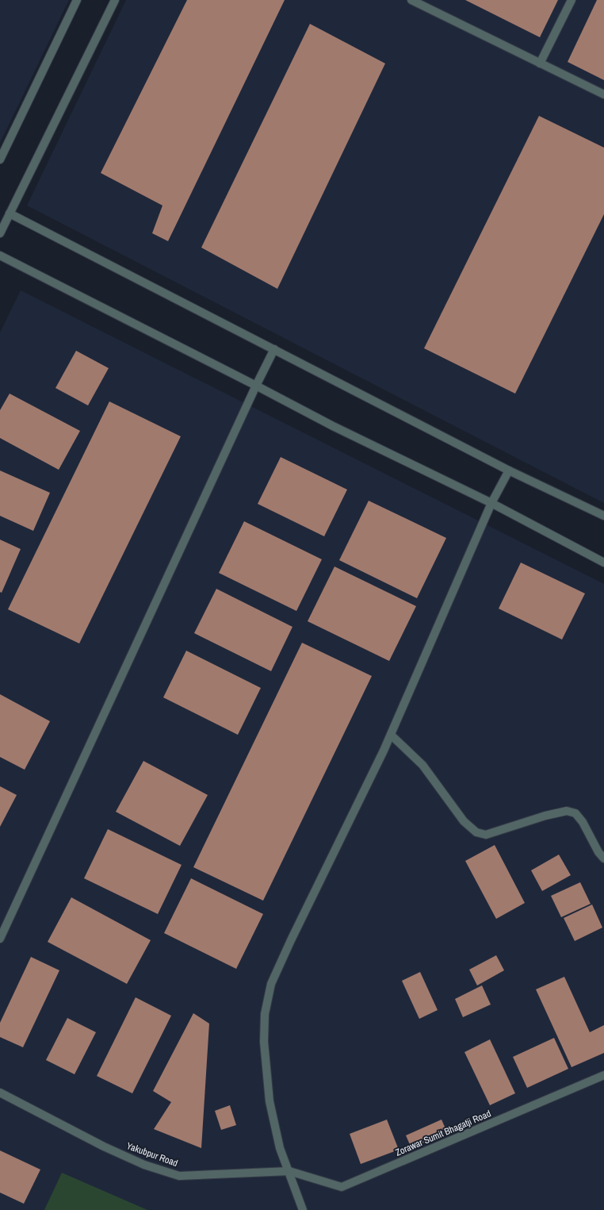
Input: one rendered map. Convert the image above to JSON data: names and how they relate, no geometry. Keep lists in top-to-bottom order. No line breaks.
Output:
{"streets":{"street":["Zorawar Sumit Bhagatji Road","Yakubpur Road"]},"crossings":[["Zorawar Sumit Bhagatji Road","Yakubpur Road"]]}
